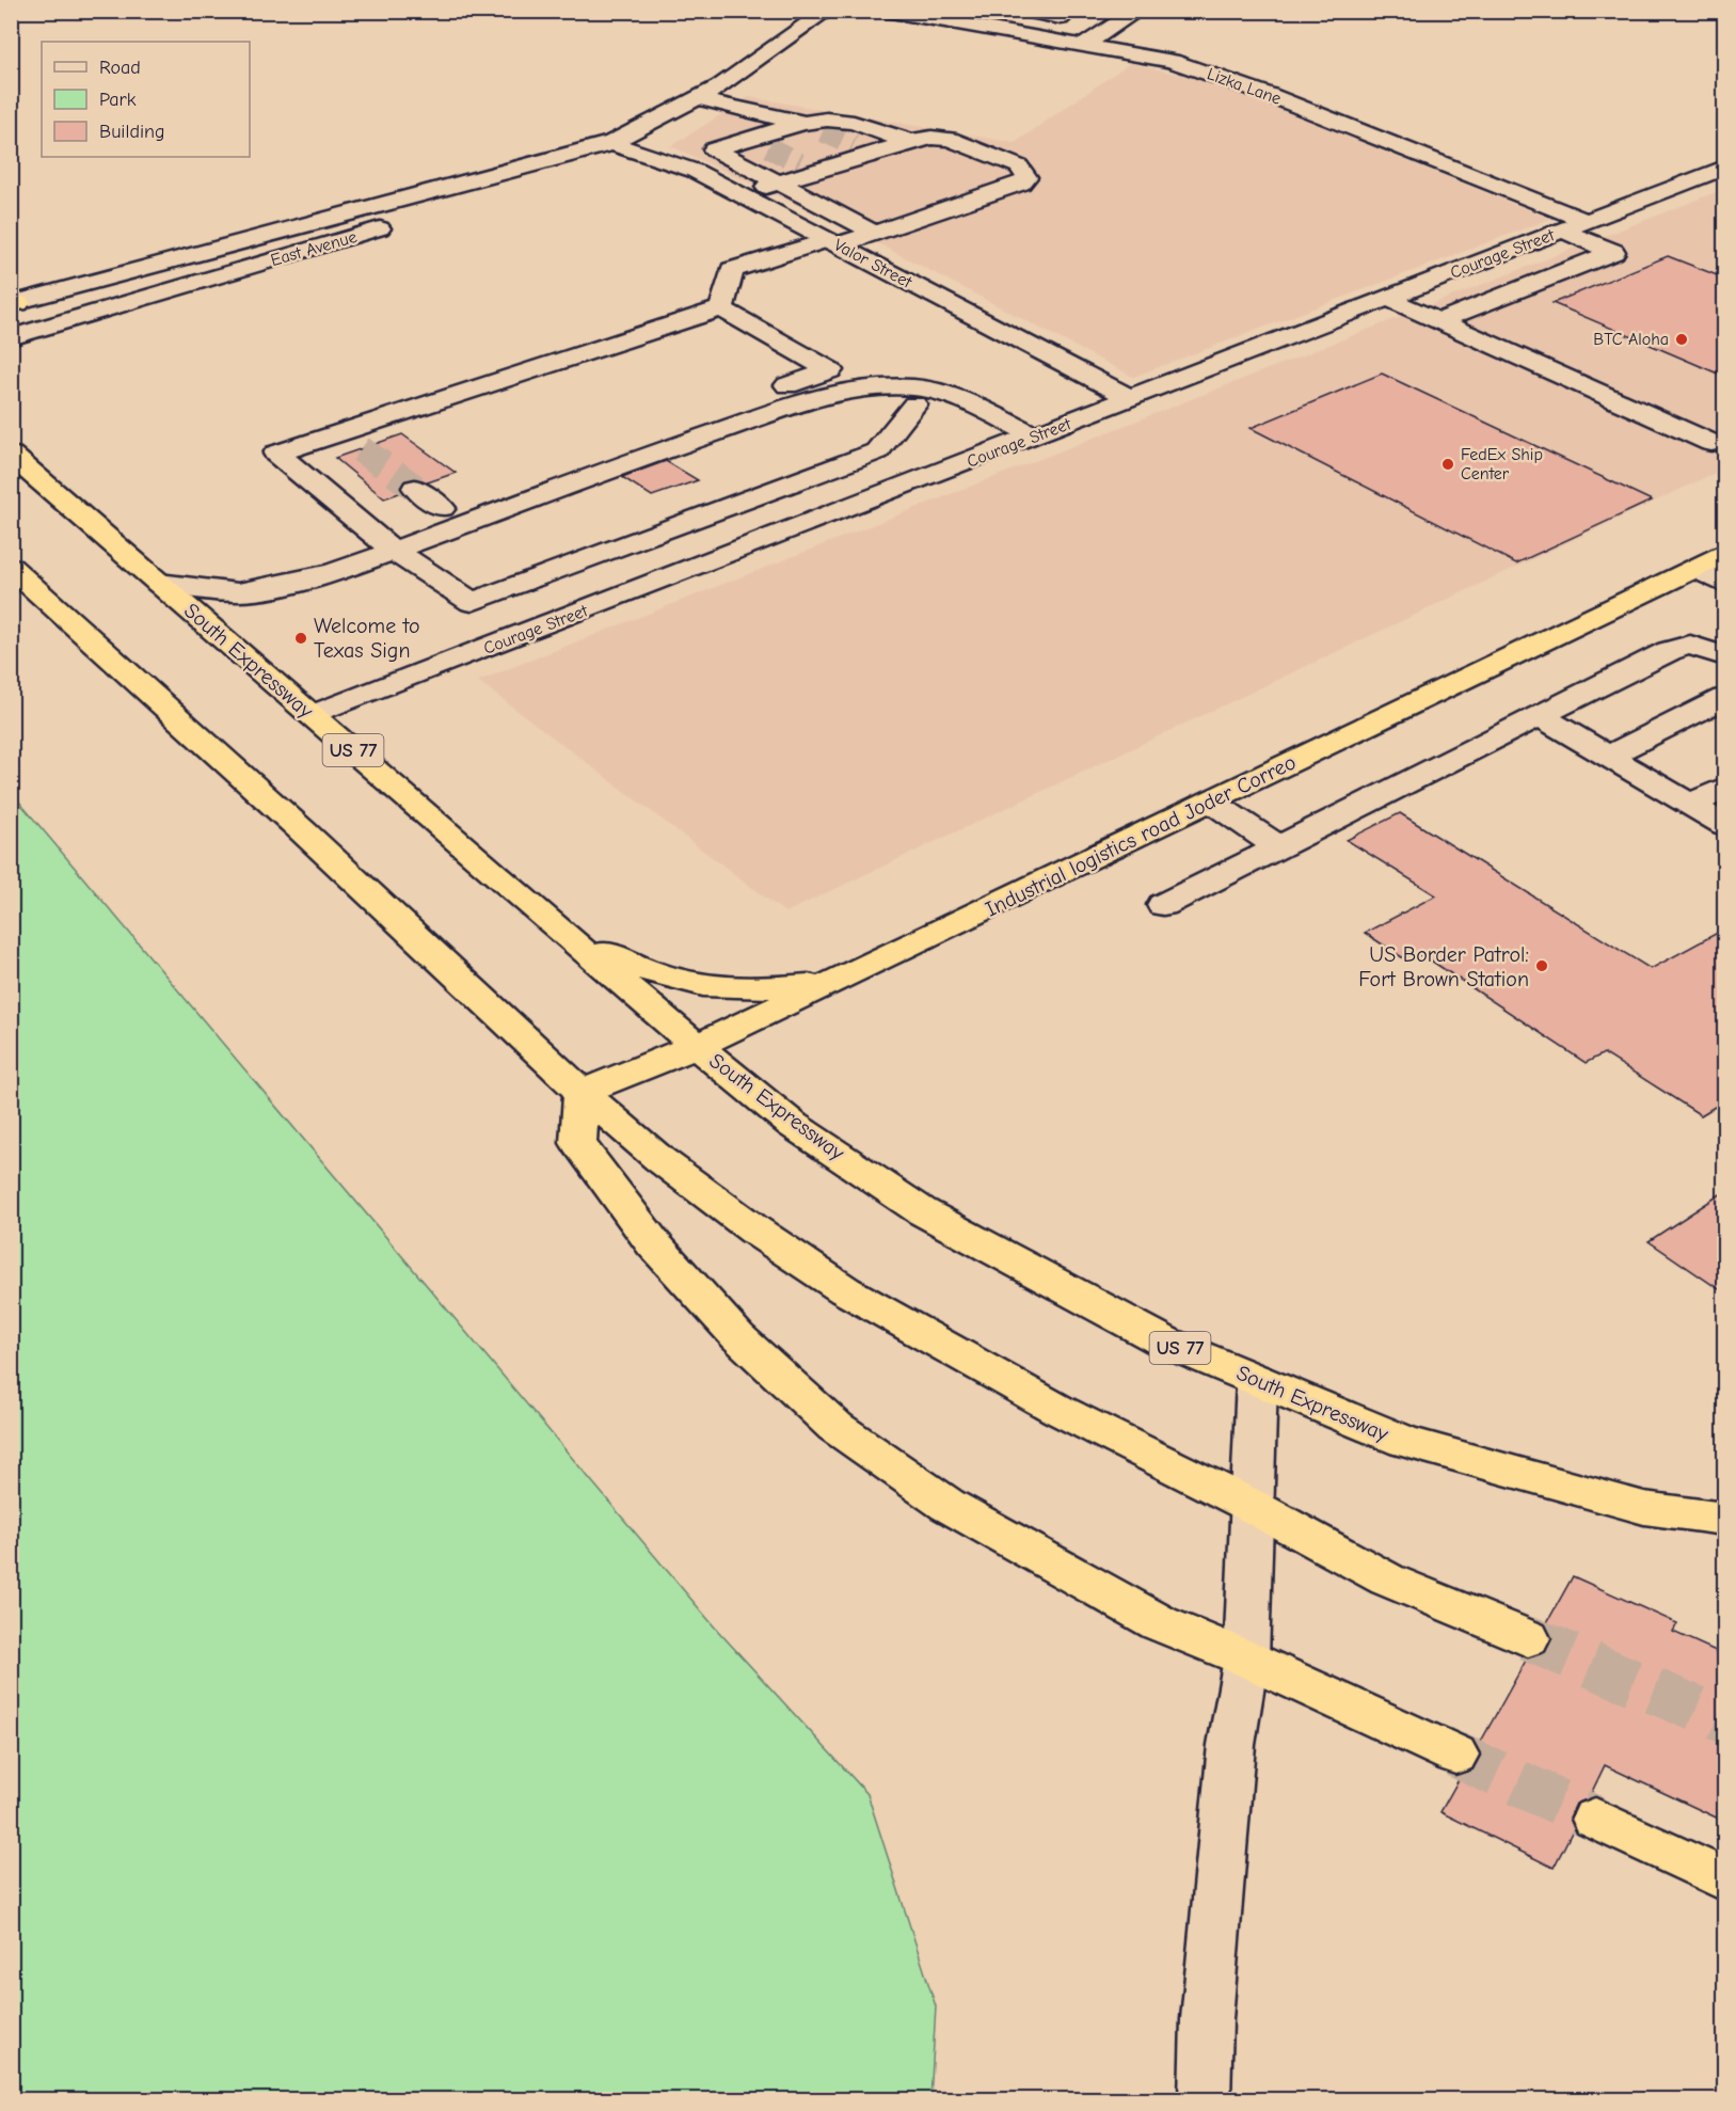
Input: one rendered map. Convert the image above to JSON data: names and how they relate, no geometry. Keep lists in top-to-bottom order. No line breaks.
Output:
{"streets":{"highway":["South Expressway","US 77","Industrial logistics road Joder Correo"],"street":["Lizka Lane","East Avenue","Courage Street","Valor Street"]},"crossings":[["Lizka Lane","Courage Street"],["East Avenue","Valor Street"],["Courage Street","Valor Street"],["Courage Street","South Expressway"],["South Expressway","Industrial logistics road Joder Correo"]],"places":["BTC Aloha","FedEx Ship Center","Welcome to Texas Sign","US Border Patrol: Fort Brown Station"],"legend":["Road","Park","Building"]}
